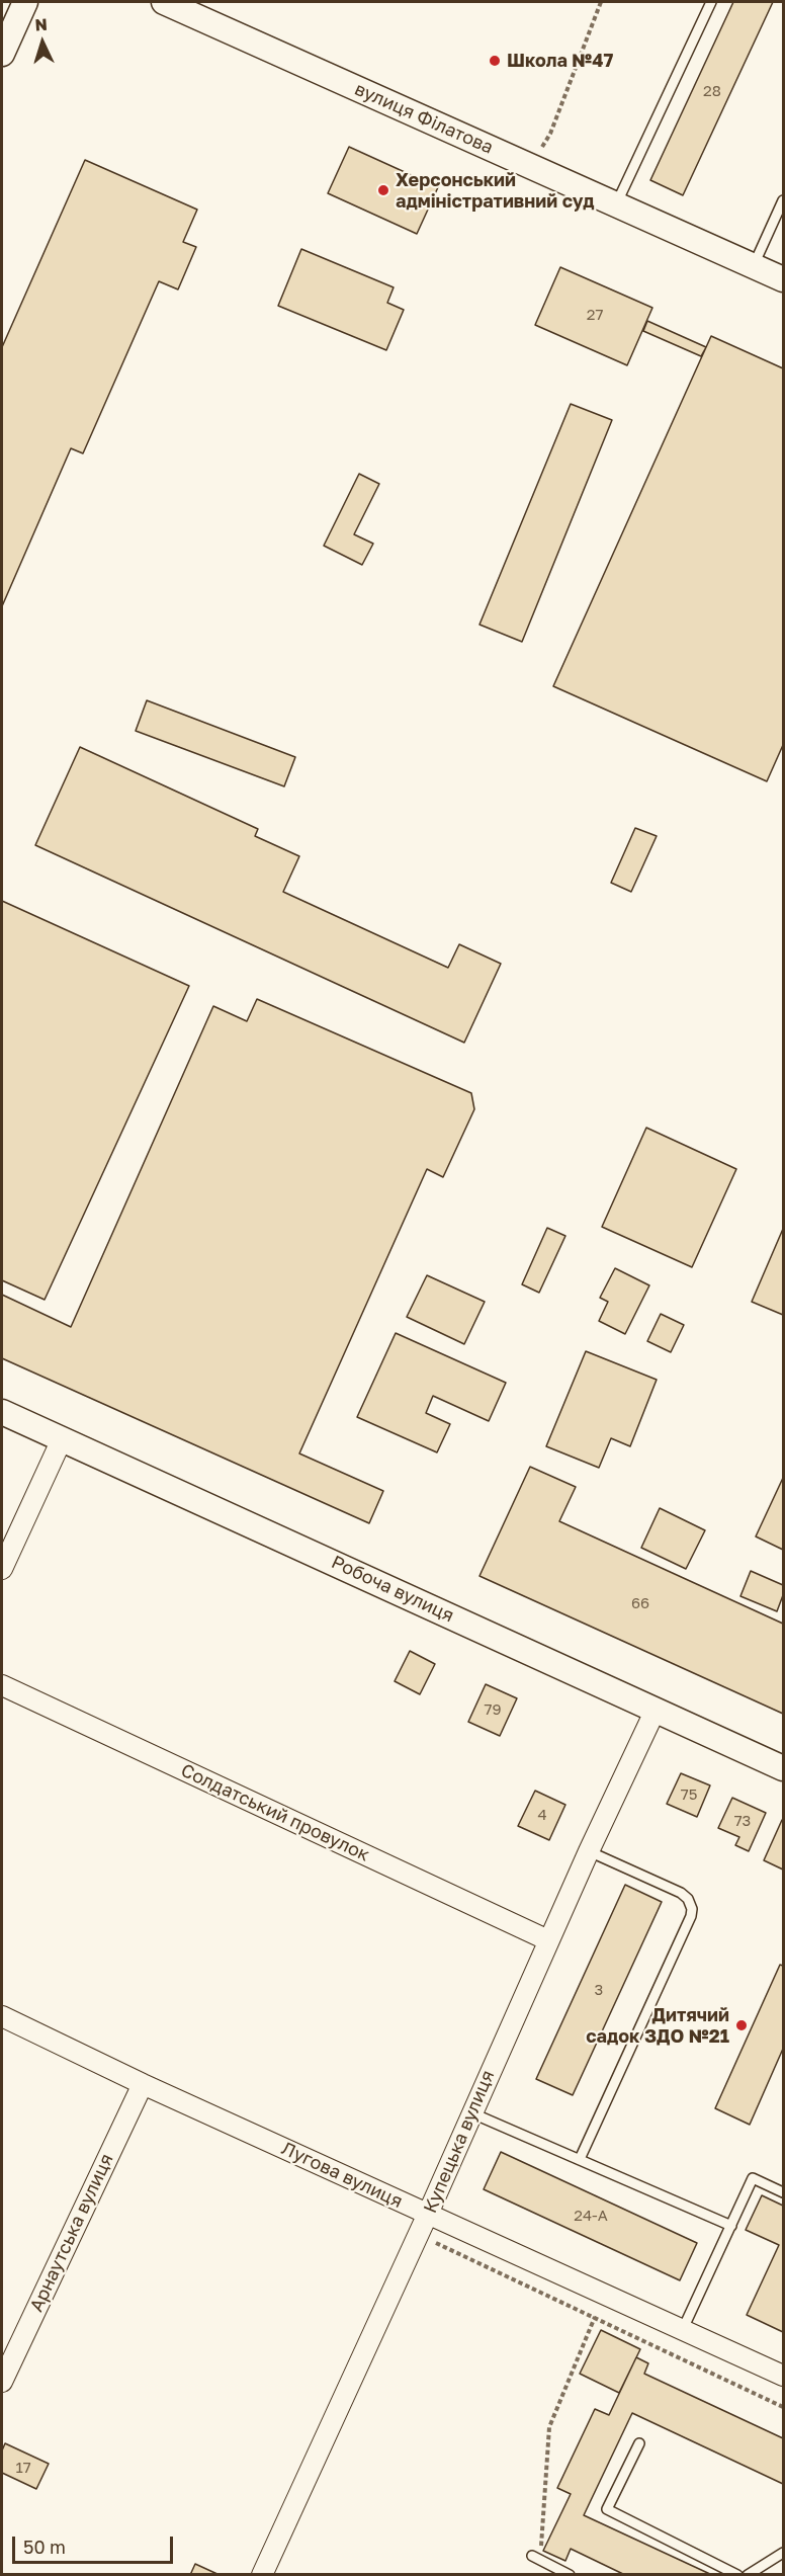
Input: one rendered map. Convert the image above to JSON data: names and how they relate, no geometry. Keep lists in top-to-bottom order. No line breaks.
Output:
{"streets":{"street":["вулиця Філатова","Робоча вулиця","Солдатський провулок","Купецька вулиця","Лугова вулиця","Арнаутська вулиця"]},"crossings":[["Робоча вулиця","Купецька вулиця"],["Солдатський провулок","Купецька вулиця"],["Купецька вулиця","Лугова вулиця"],["Лугова вулиця","Арнаутська вулиця"]],"places":["Школа №47","Херсонський адміністративний суд","Дитячий садок ЗДО №21"],"house_numbers":["28","27","66","79","75","4","73","3","24-А","17"],"scale_bar":"50 m","north":"top"}
